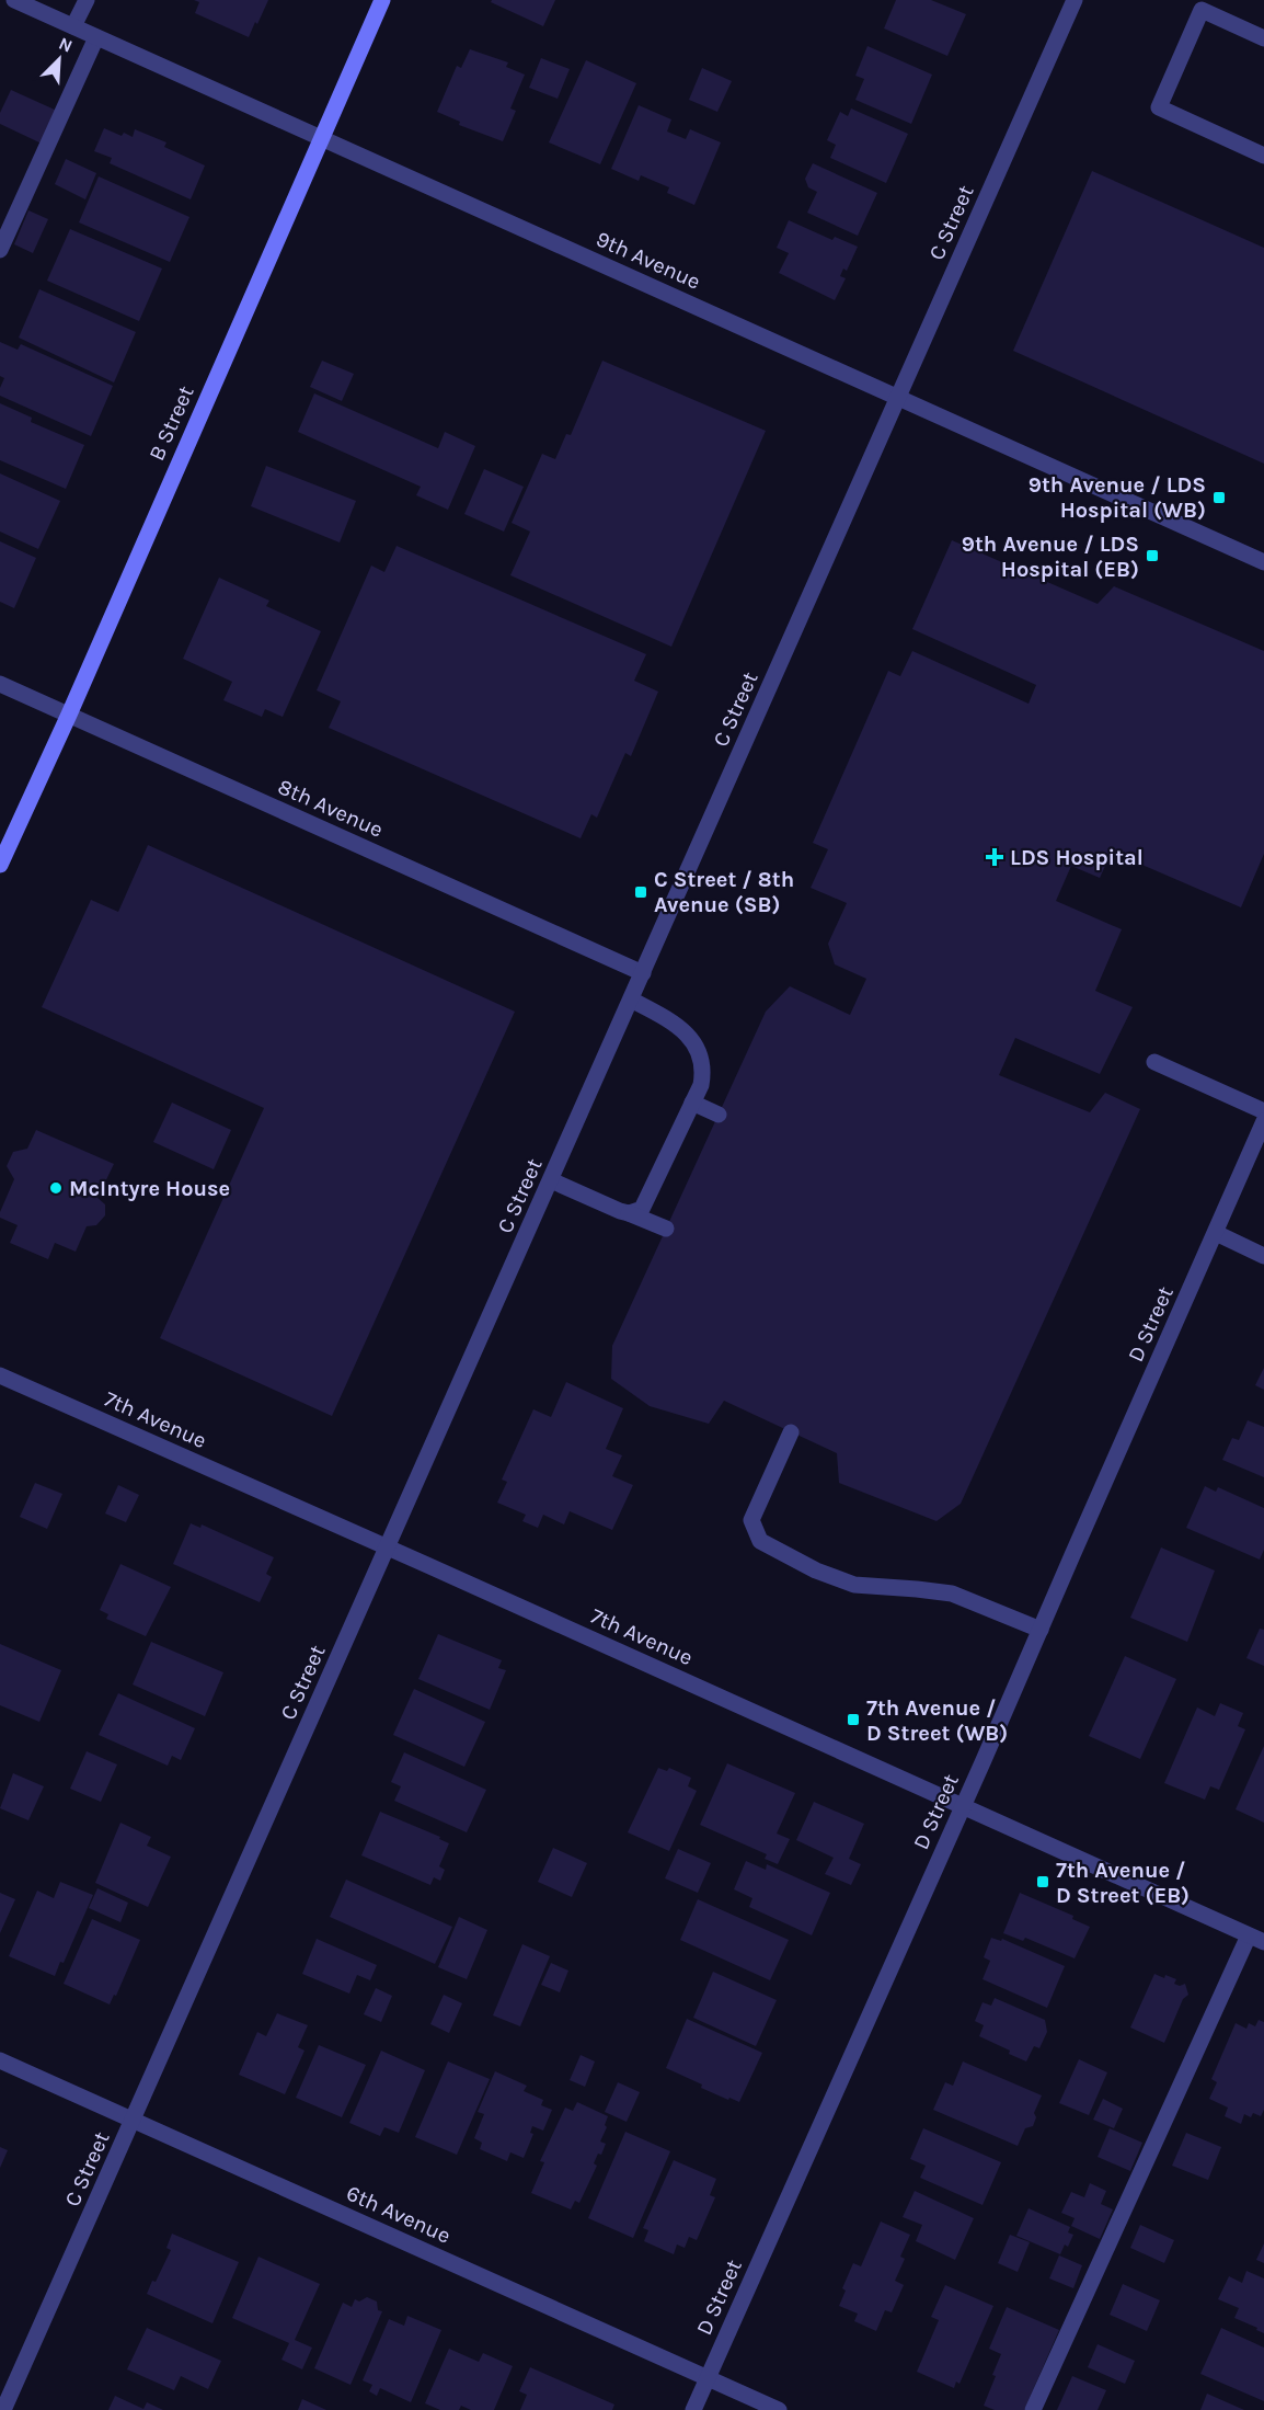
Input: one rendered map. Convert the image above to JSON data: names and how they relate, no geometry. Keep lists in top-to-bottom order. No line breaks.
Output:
{"streets":{"street":["C Street","9th Avenue","B Street","8th Avenue","D Street","7th Avenue","6th Avenue"]},"crossings":[["C Street","9th Avenue"],["C Street","8th Avenue"],["C Street","7th Avenue"],["C Street","6th Avenue"],["9th Avenue","B Street"],["B Street","8th Avenue"],["D Street","7th Avenue"],["D Street","6th Avenue"]],"places":{"transit":["9th Avenue / LDS Hospital (WB)","9th Avenue / LDS Hospital (EB)","C Street / 8th Avenue (SB)","7th Avenue / D Street (WB)","7th Avenue / D Street (EB)"],"health":["LDS Hospital"],"other":["McIntyre House"]},"north":"top right"}
